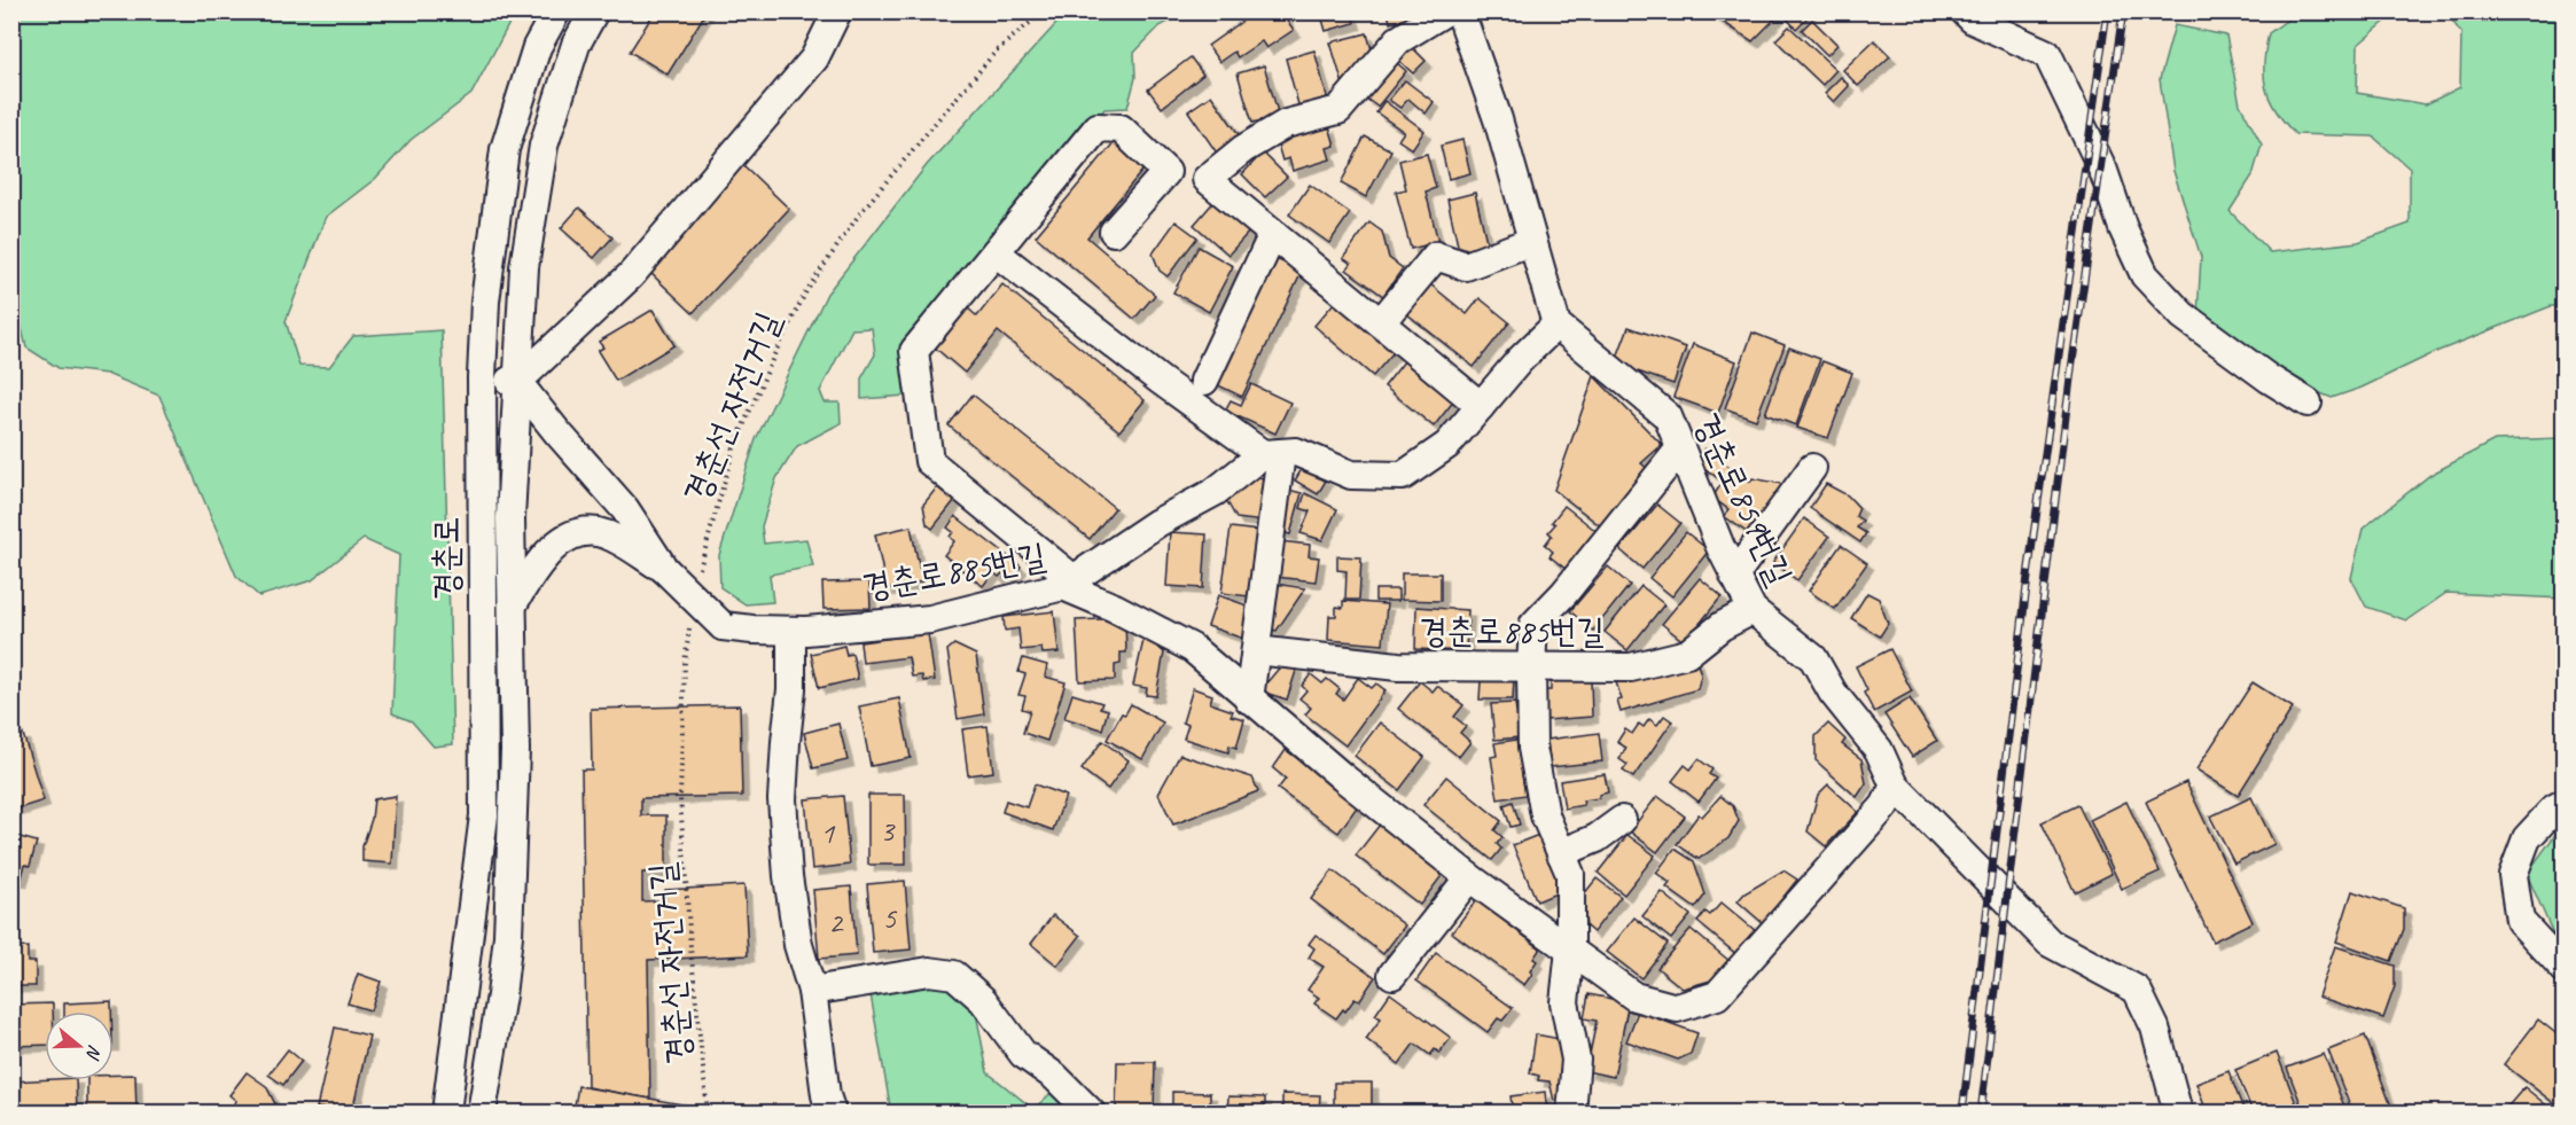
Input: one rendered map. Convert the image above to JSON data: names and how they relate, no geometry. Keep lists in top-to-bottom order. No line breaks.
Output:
{"streets":{"street":["경춘로859번길","경춘로","경춘로885번길"],"path":["경춘선 자전거길"]},"crossings":[["경춘로859번길","경춘로885번길"]],"house_numbers":["3","1","5","2"],"north":"right"}
